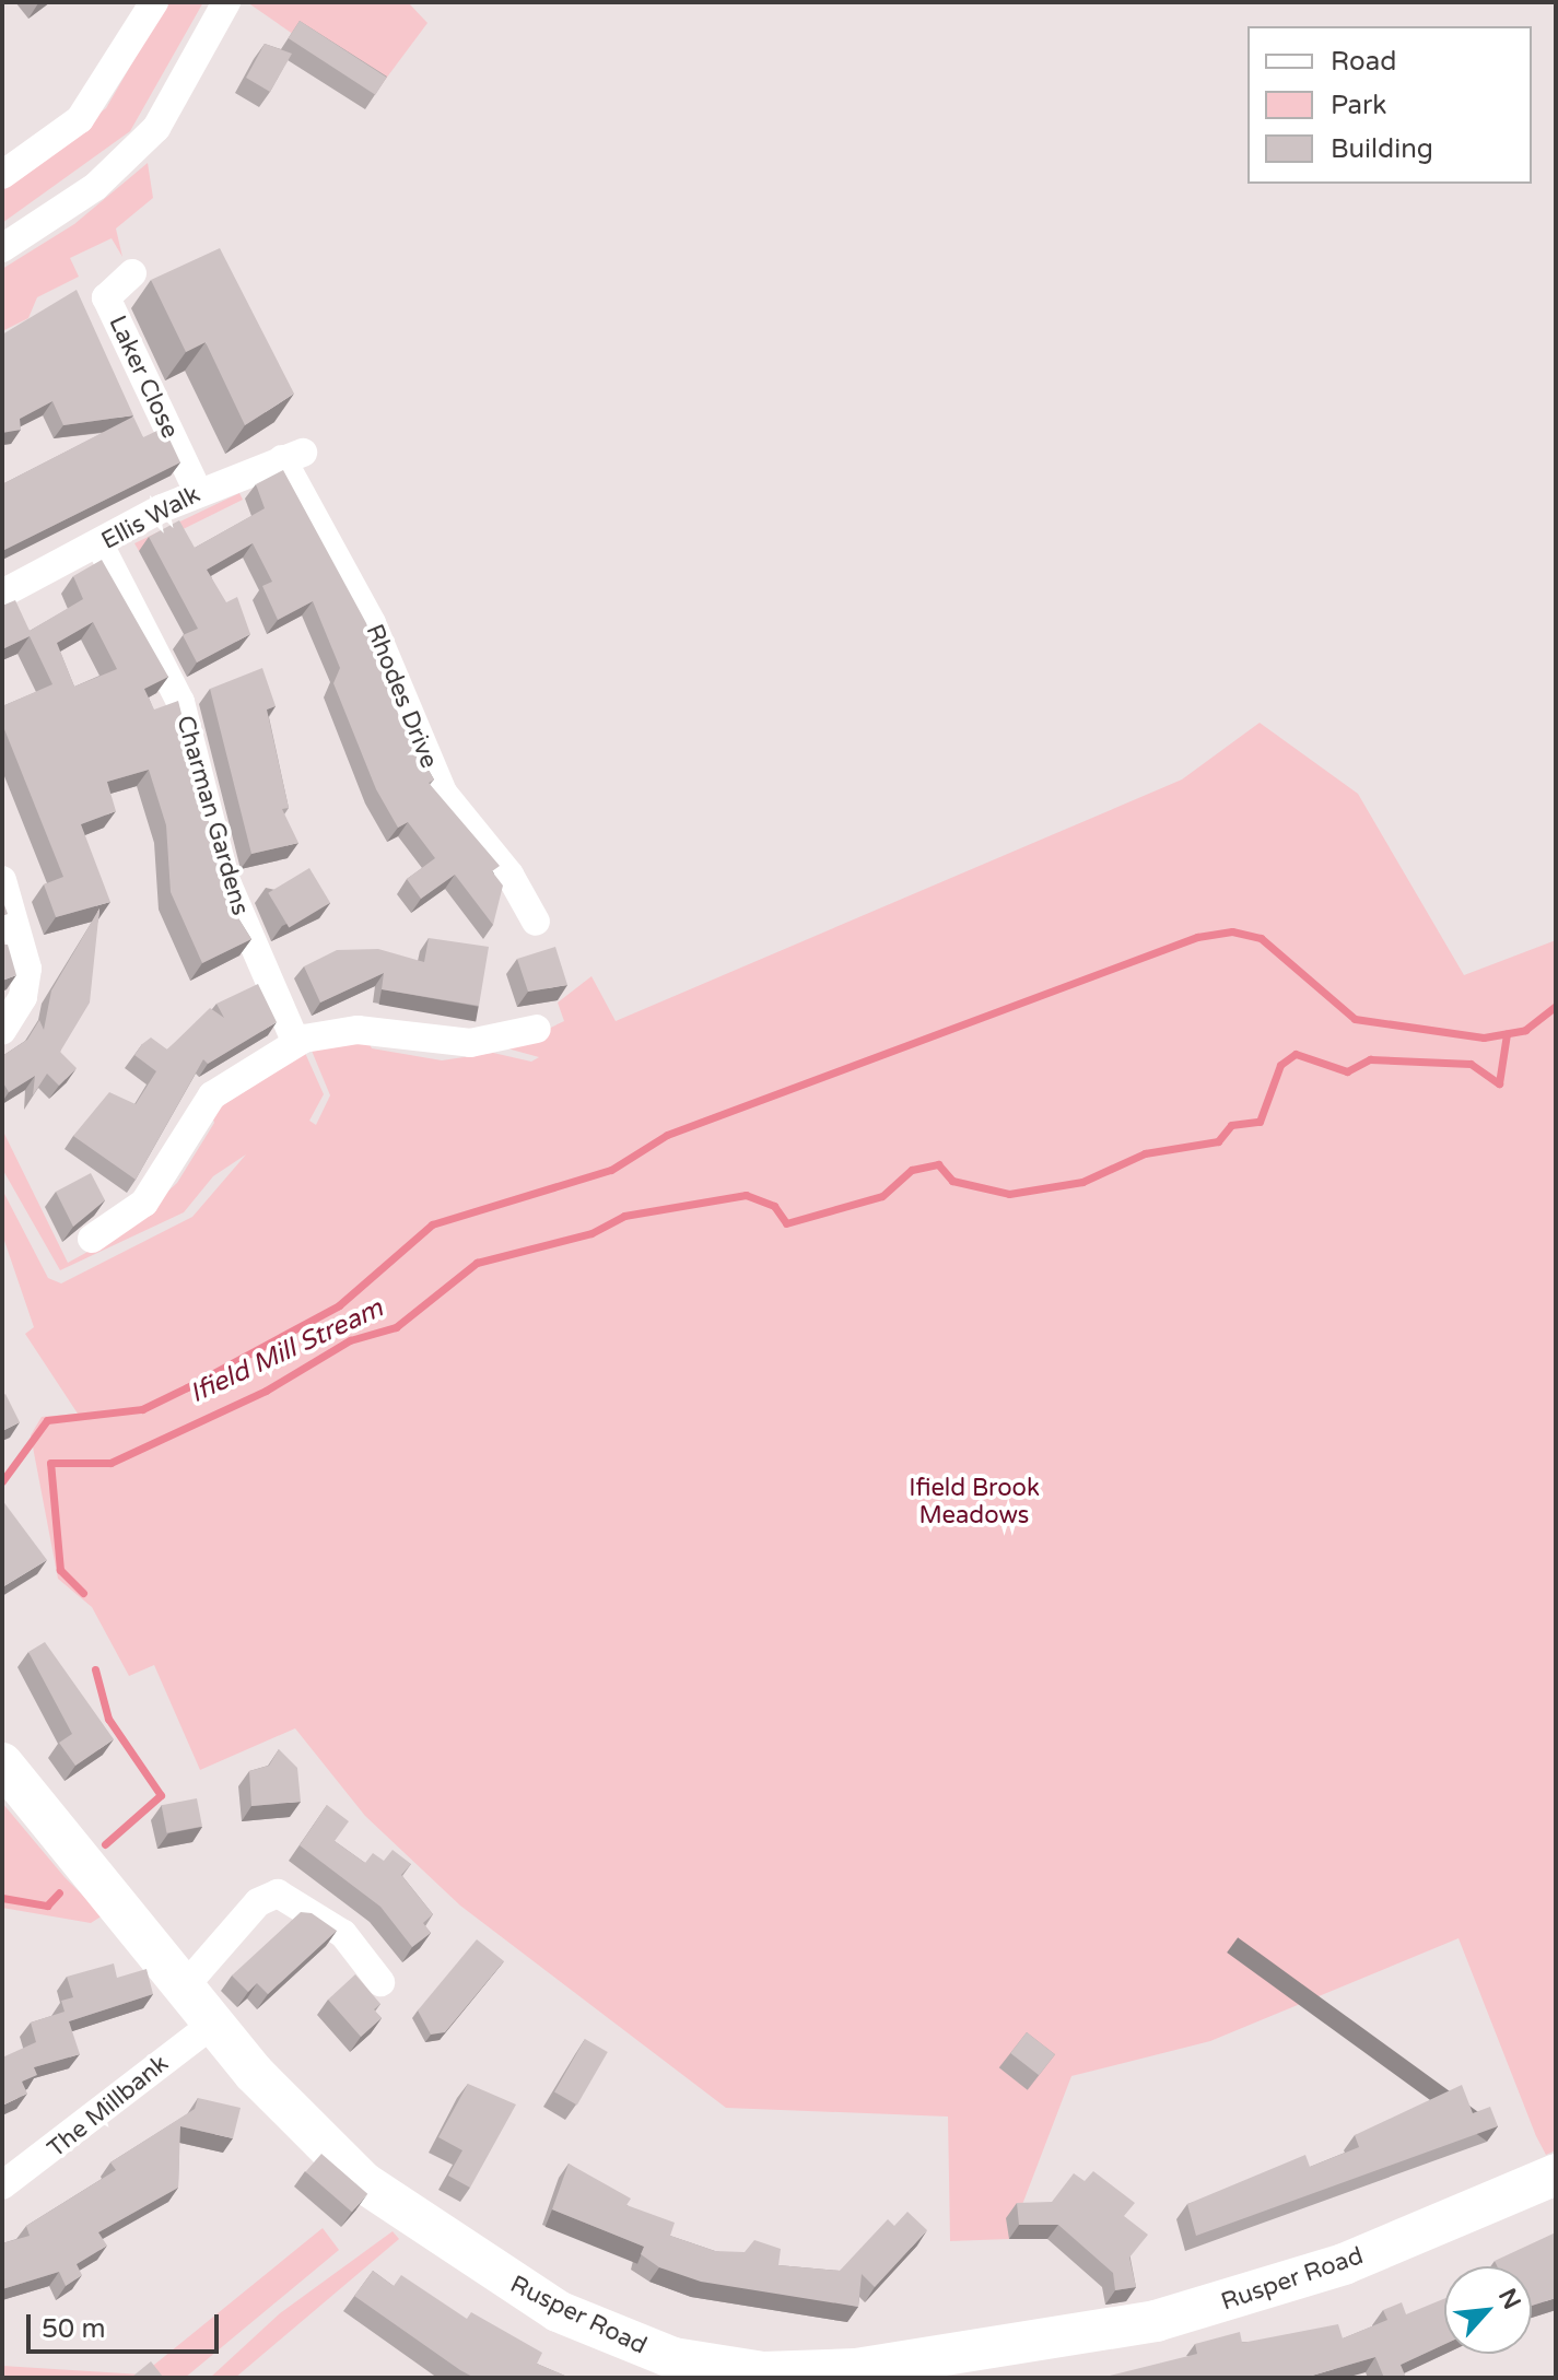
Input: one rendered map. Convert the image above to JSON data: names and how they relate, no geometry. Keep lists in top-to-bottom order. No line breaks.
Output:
{"streets":{"street":["Laker Close","Ellis Walk","Rhodes Drive","Charman Gardens","The Millbank","Rusper Road"]},"crossings":[["Laker Close","Ellis Walk"],["Ellis Walk","Rhodes Drive"],["Ellis Walk","Charman Gardens"],["The Millbank","Rusper Road"]],"water":["Ifield Mill Stream"],"parks":["Ifield Brook Meadows"],"legend":["Road","Park","Building"],"scale_bar":"50 m","north":"top right"}
